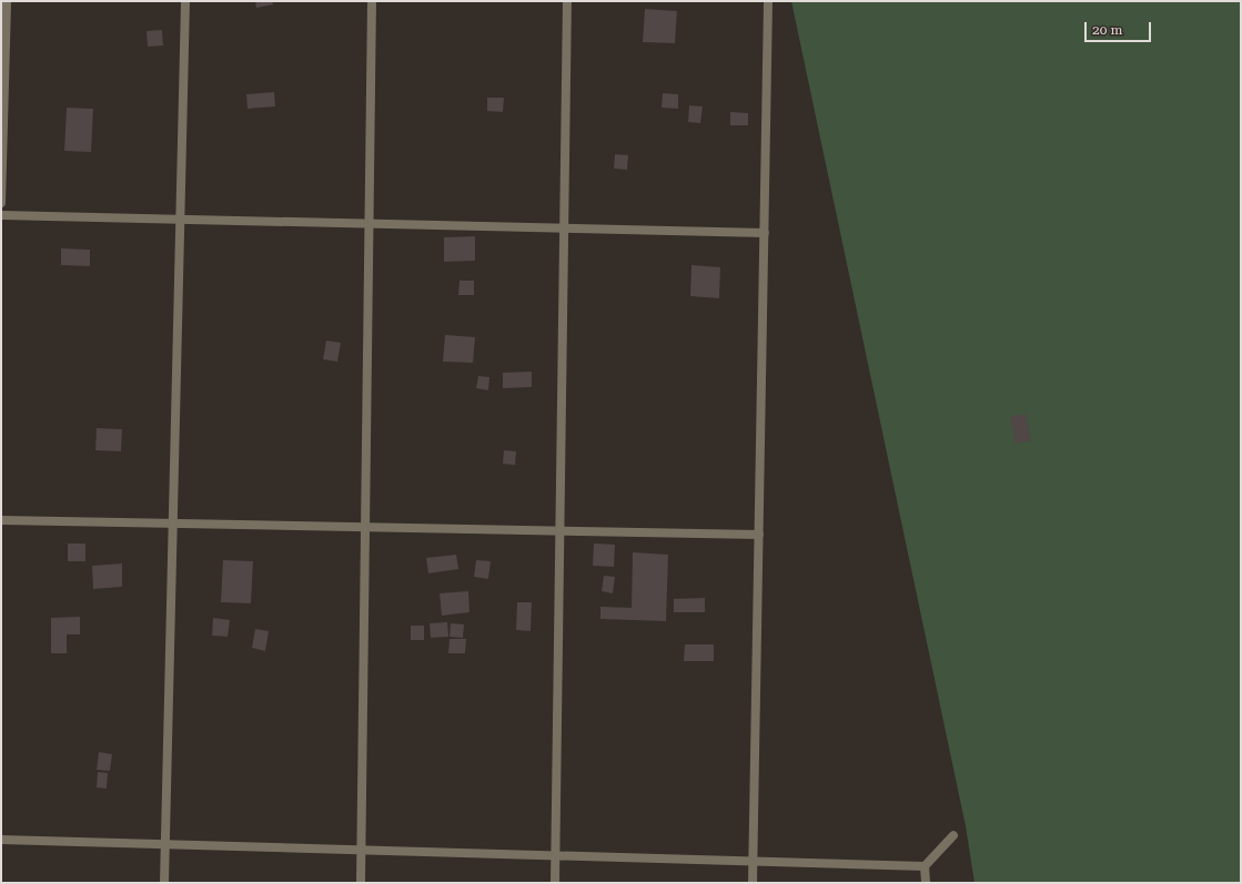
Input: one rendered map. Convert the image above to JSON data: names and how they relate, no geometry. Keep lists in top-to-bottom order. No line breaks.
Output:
{"scale_bar":"20 m"}
